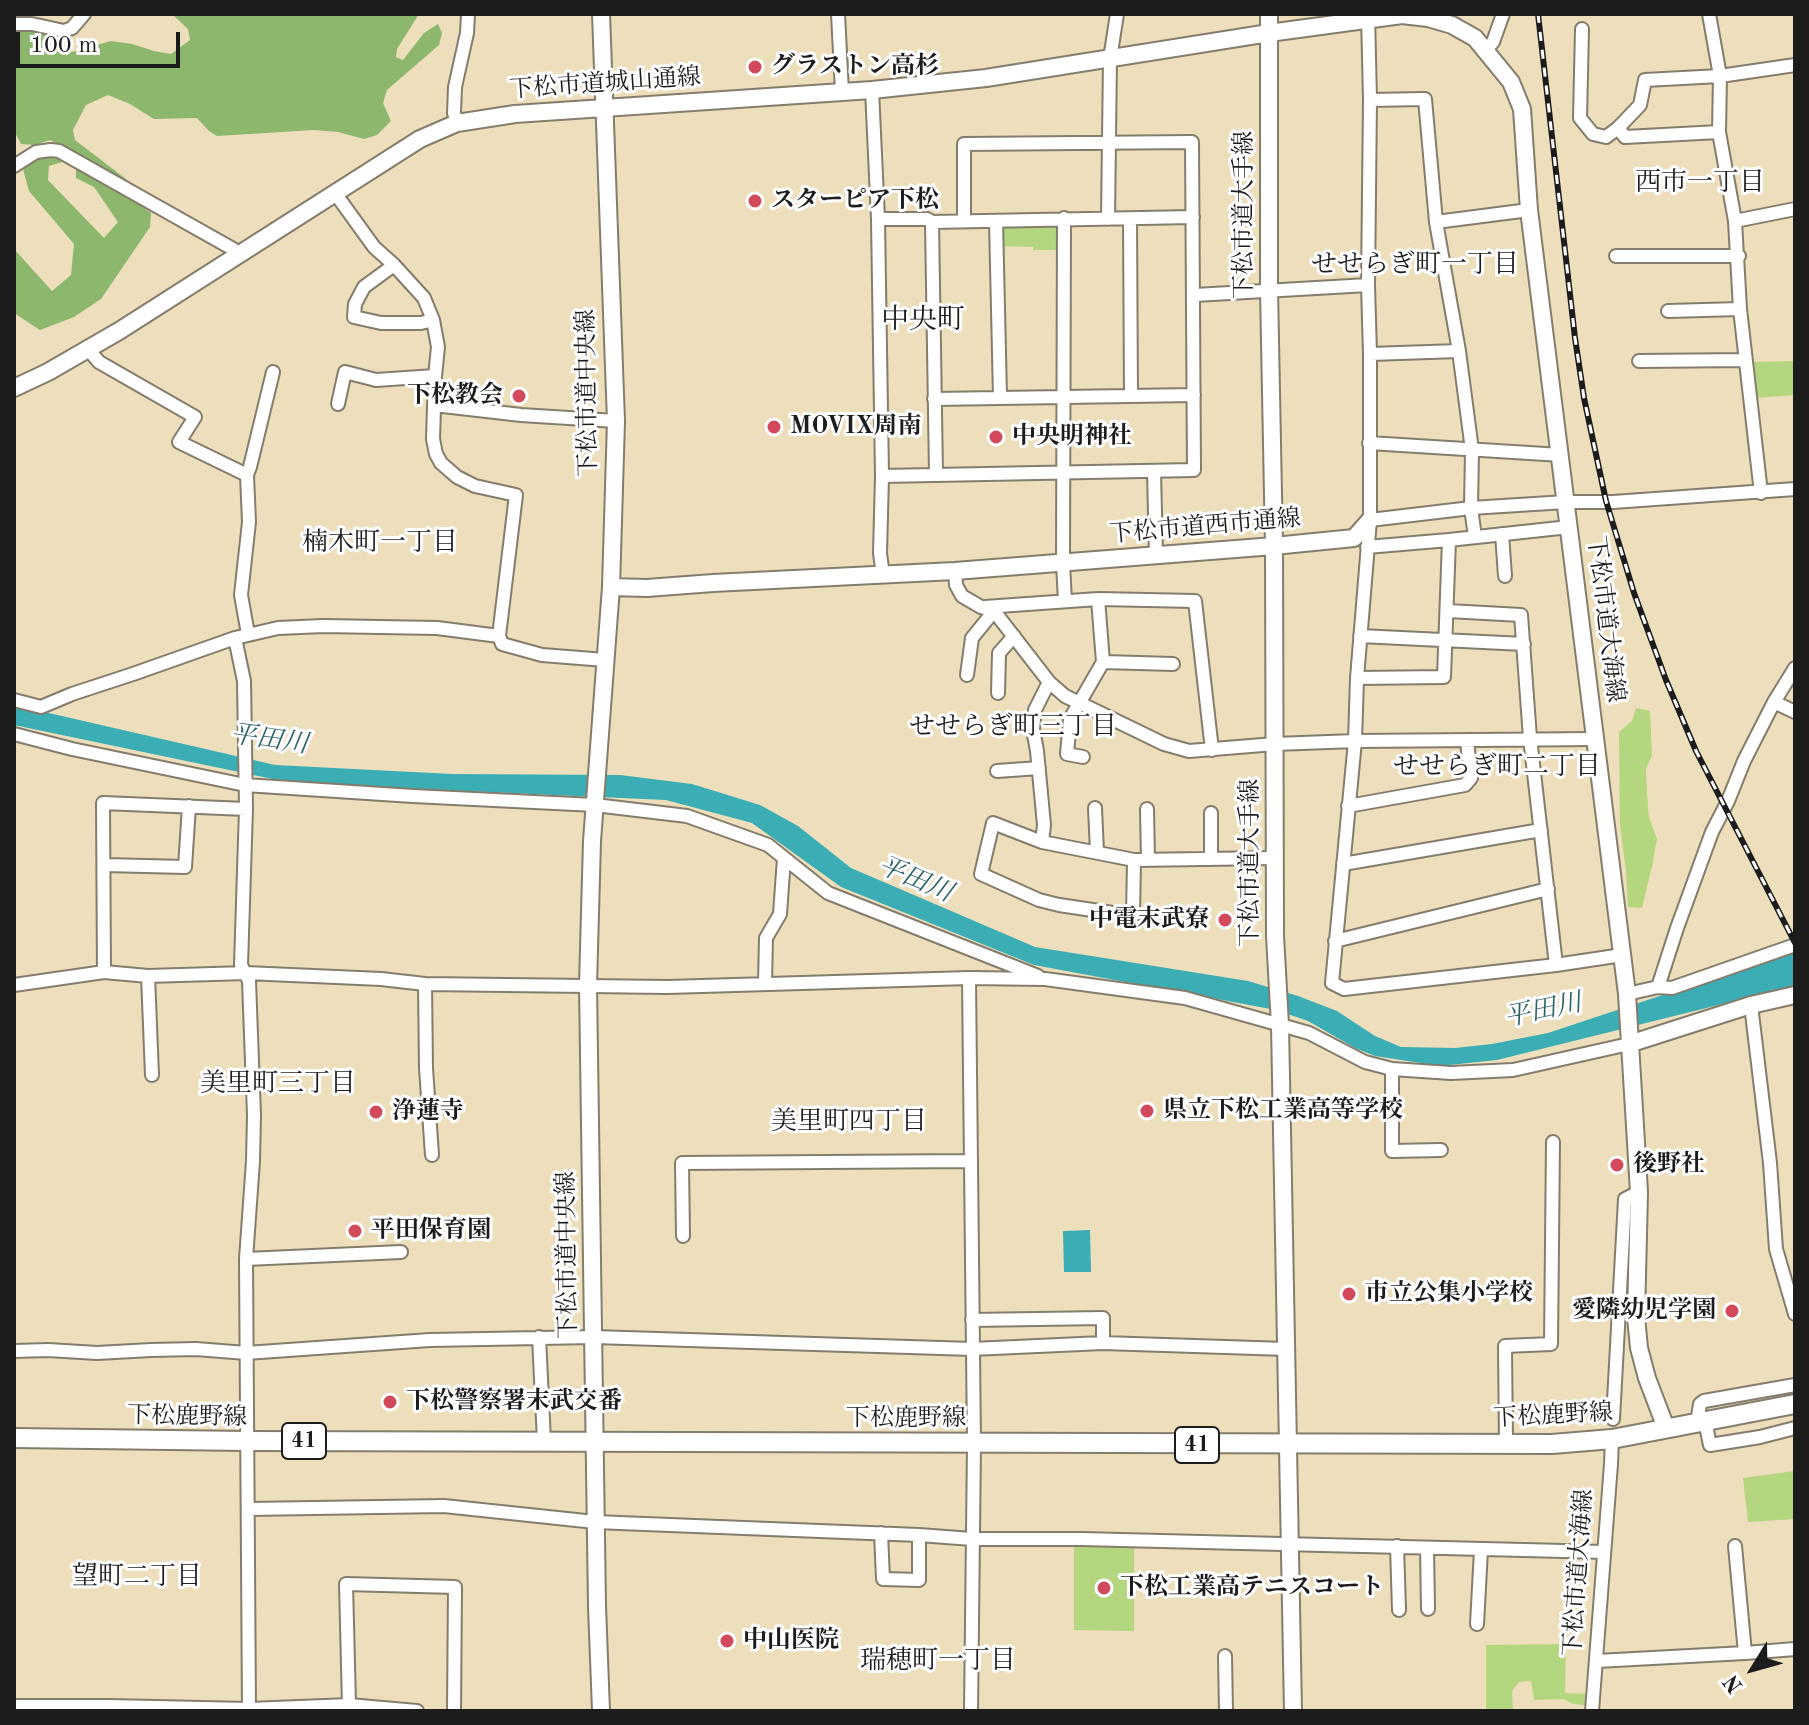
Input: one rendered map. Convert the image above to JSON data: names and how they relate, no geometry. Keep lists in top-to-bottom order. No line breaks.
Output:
{"streets":{"main road":["下松鹿野線","41"],"street":["下松市道城山通線","下松市道大手線","下松市道中央線","下松市道西市通線","下松市道大海線"]},"crossings":[["下松市道城山通線","下松市道大手線"],["下松市道城山通線","下松市道中央線"],["下松市道城山通線","下松市道大海線"],["下松市道大手線","下松市道西市通線"],["下松市道大手線","下松市道大海線"],["下松市道大手線","下松鹿野線"],["下松市道中央線","下松市道西市通線"],["下松市道中央線","下松鹿野線"],["下松市道西市通線","下松市道大海線"],["下松市道大海線","下松鹿野線"]],"districts":["西市一丁目","せせらぎ町一丁目","中央町","楠木町一丁目","せせらぎ町三丁目","せせらぎ町二丁目","美里町三丁目","美里町四丁目","望町二丁目","瑞穂町一丁目"],"water":["平田川"],"places":["グラストン高杉","スターピア下松","下松教会","MOVIX周南","中央明神社","中電末武寮","県立下松工業高等学校","浄蓮寺","後野社","平田保育園","市立公集小学校","愛隣幼児学園","下松警察署末武交番","下松工業高テニスコート","中山医院"],"scale_bar":"100 m","north":"bottom left"}
